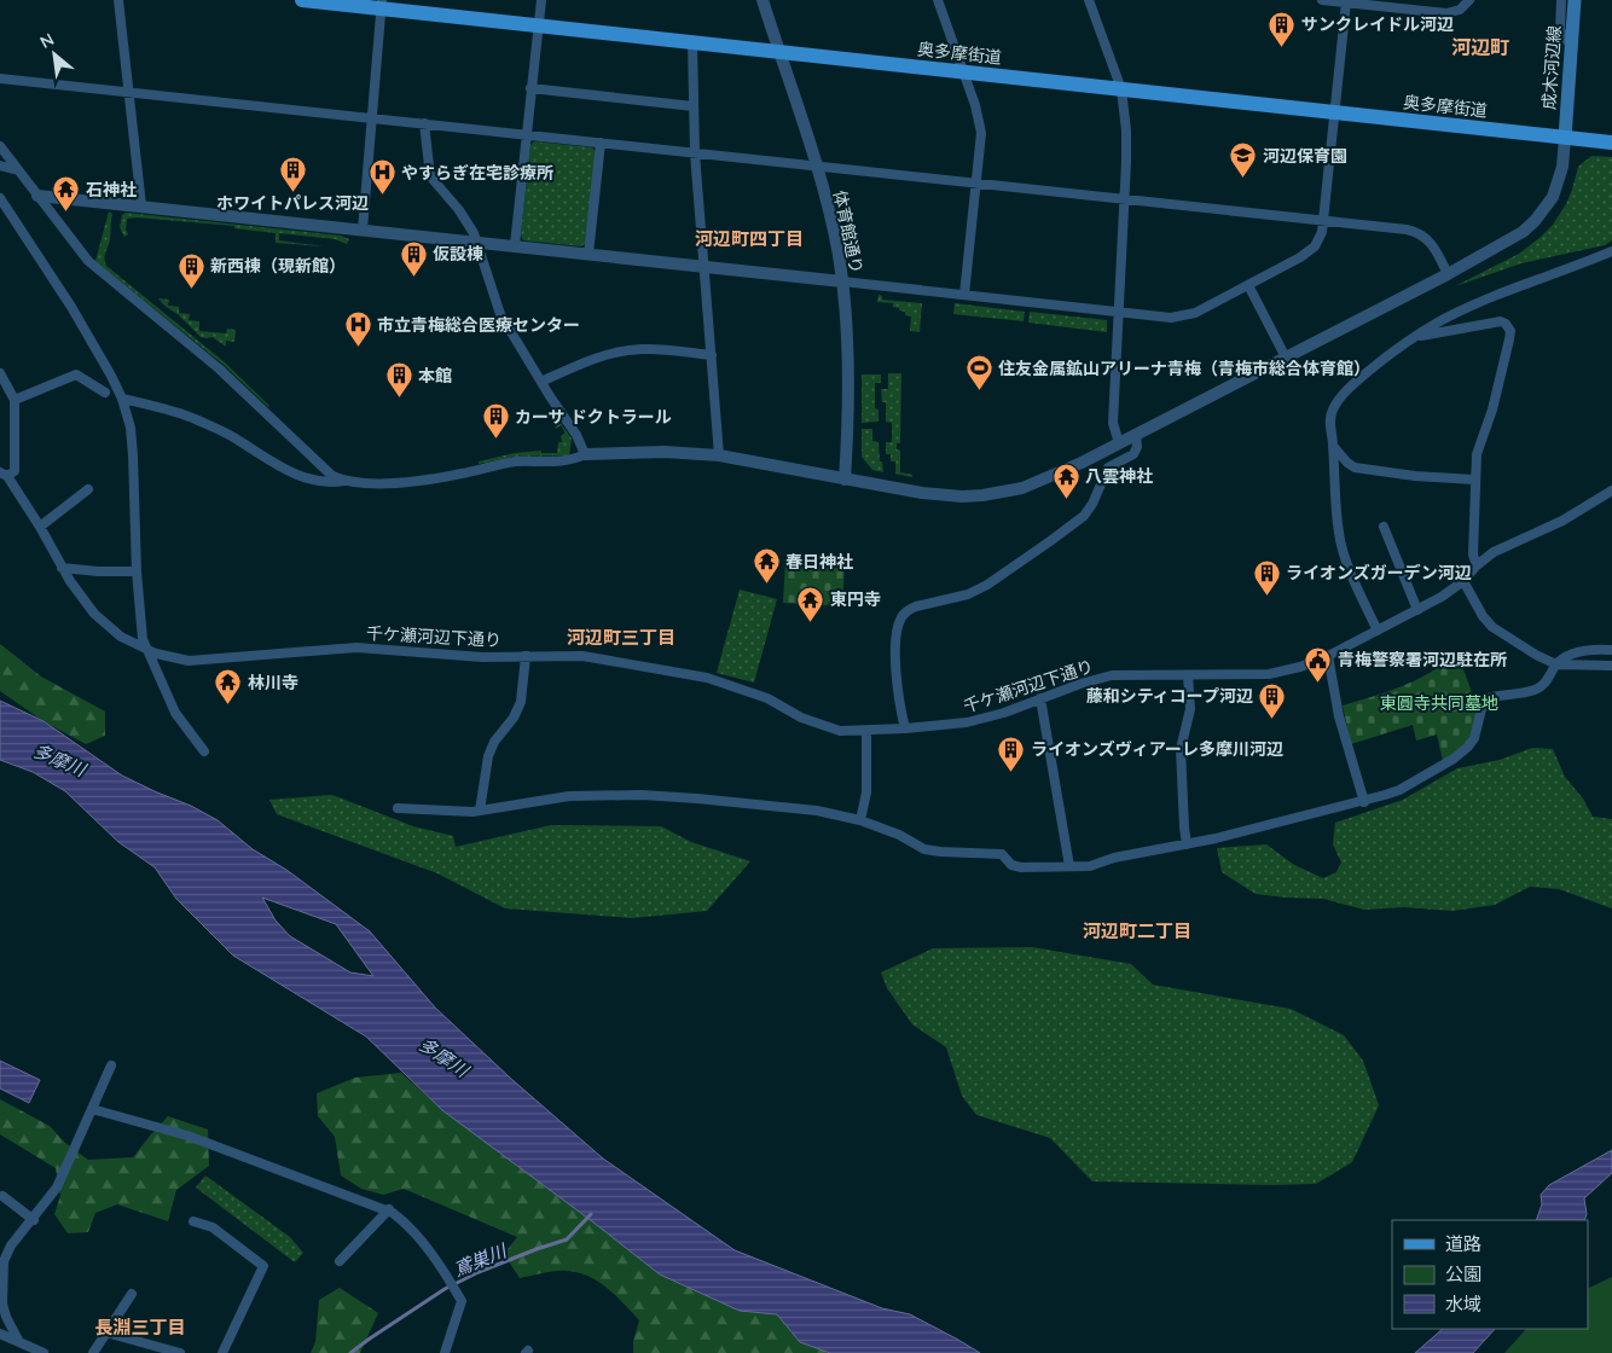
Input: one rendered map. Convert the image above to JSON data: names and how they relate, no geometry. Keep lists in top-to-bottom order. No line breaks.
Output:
{"streets":{"main road":["奥多摩街道","成木河辺線"],"street":["体育館通り","千ケ瀬河辺下通り"]},"crossings":[["奥多摩街道","成木河辺線"],["奥多摩街道","体育館通り"]],"districts":["河辺町","河辺町四丁目","河辺町三丁目","河辺町二丁目","長淵三丁目"],"water":["多摩川","鳶巣川"],"parks":["東圓寺共同墓地"],"places":{"building":["サンクレイドル河辺","ホワイトパレス河辺","仮設棟","新西棟（現新館）","本館","カーサ ドクトラール","ライオンズガーデン河辺","藤和シティコープ河辺","ライオンズヴィアーレ多摩川河辺"],"school or university":["河辺保育園"],"hospital":["やすらぎ在宅診療所","市立青梅総合医療センター"],"temple":["石神社","八雲神社","春日神社","東円寺","林川寺"],"sports":["住友金属鉱山アリーナ青梅（青梅市総合体育館）"],"public building":["青梅警察署河辺駐在所"]},"legend":["道路","公園","水域"],"north":"top left"}
